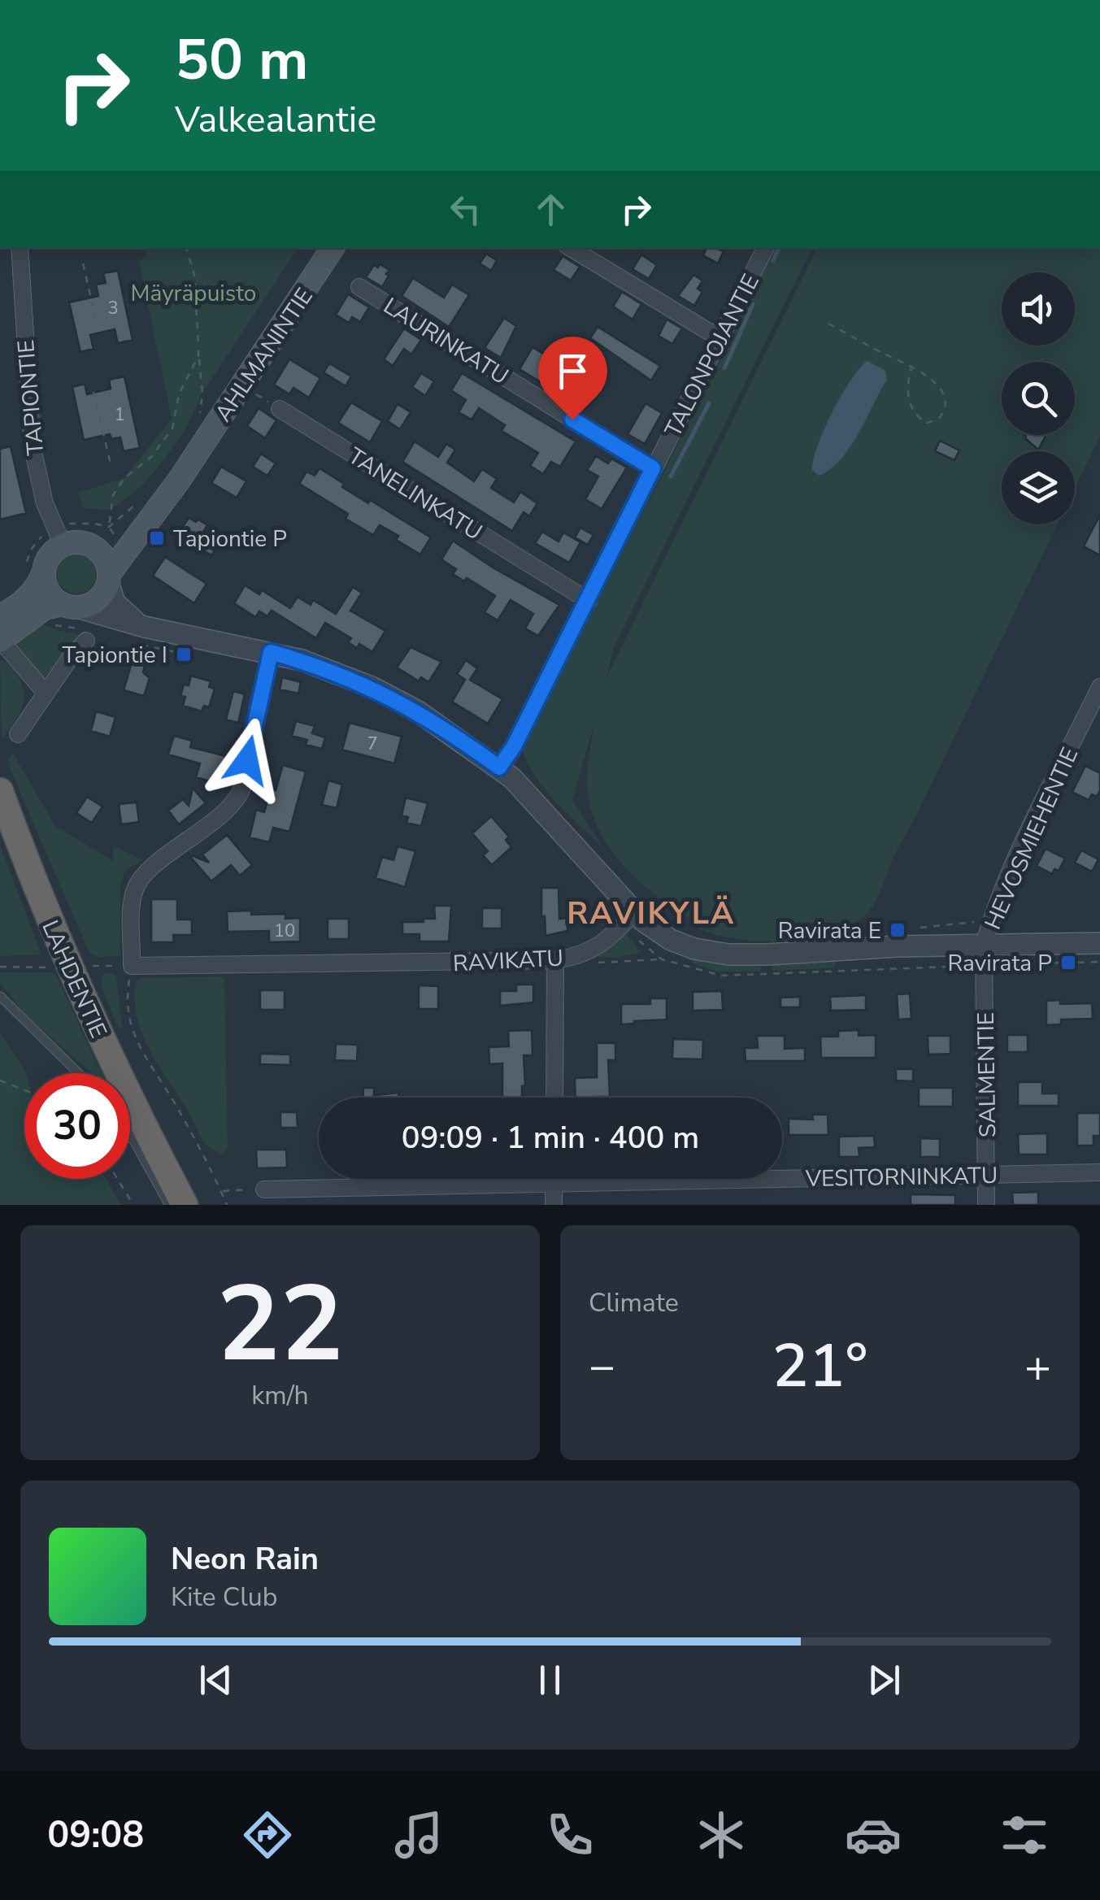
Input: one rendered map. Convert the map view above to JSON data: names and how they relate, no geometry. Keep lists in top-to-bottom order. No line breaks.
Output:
{"streets":{"highway":["LAHDENTIE"],"main road":["AHLMANINTIE"],"street":["LAURINKATU","TALONPOJANTIE","TAPIONTIE","TANELINKATU","HEVOSMIEHENTIE","RAVIKATU","SALMENTIE","VESITORNINKATU"]},"crossings":[["LAURINKATU","TALONPOJANTIE"],["AHLMANINTIE","TAPIONTIE"],["TALONPOJANTIE","TANELINKATU"],["HEVOSMIEHENTIE","SALMENTIE"],["SALMENTIE","VESITORNINKATU"]],"districts":["RAVIKYLÄ"],"parks":["Mäyräpuisto"],"places":{"transit":["Tapiontie P","Tapiontie I","Ravirata E","Ravirata P"]},"house_numbers":["3","1","7","10"],"page":{"turn":["50 m","Valkealantie"],"limit":"30","trip":"09:09 · 1 min · 400 m","tile":[["22","km/h"],"Climate"],"heat":["−","21°","+"],"song":["Neon Rain","Kite Club"],"tabs":"09:08"}}
